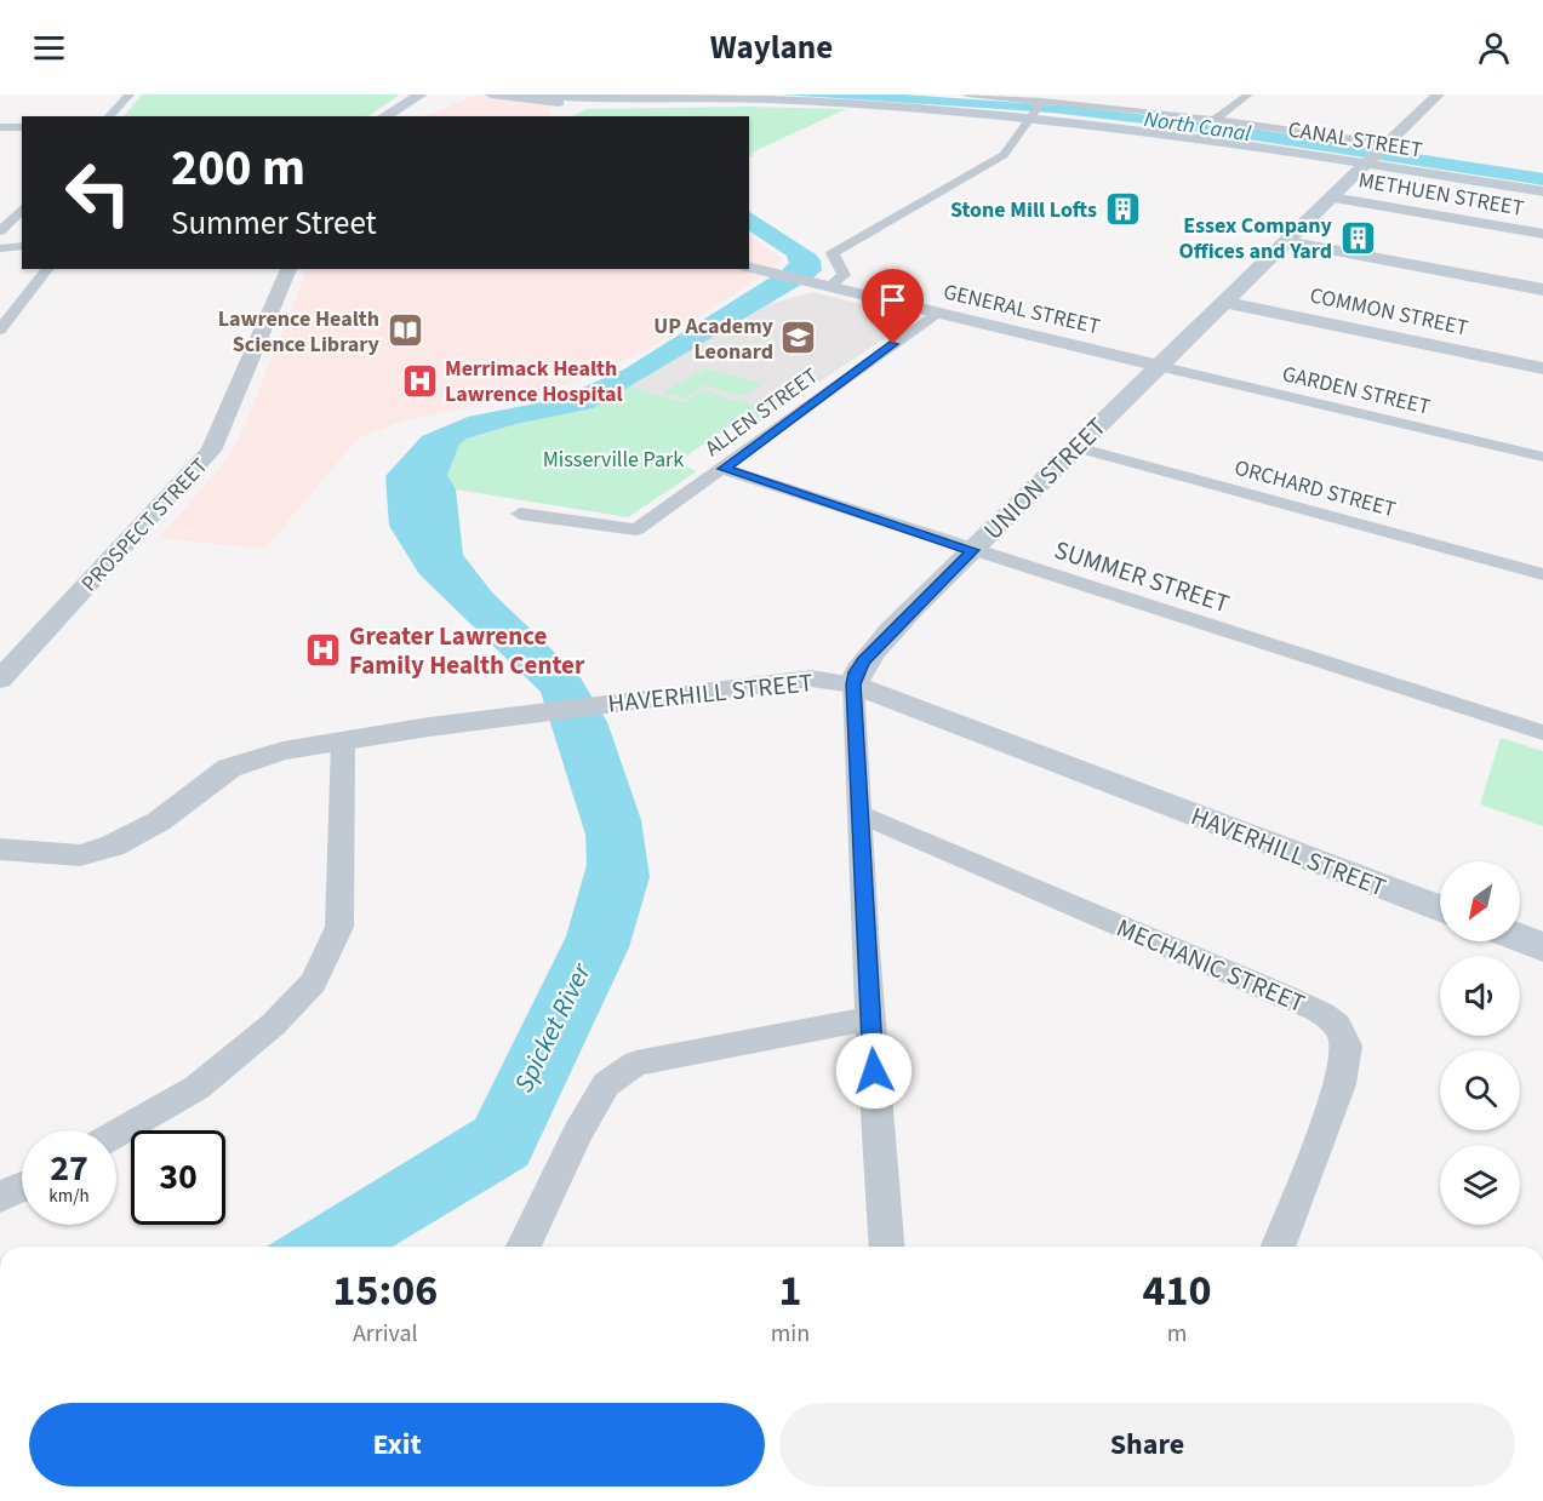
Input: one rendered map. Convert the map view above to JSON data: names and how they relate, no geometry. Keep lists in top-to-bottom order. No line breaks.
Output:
{"streets":{"main road":["CANAL STREET","GENERAL STREET","COMMON STREET","UNION STREET","HAVERHILL STREET"],"street":["METHUEN STREET","GARDEN STREET","ALLEN STREET","ORCHARD STREET","PROSPECT STREET","SUMMER STREET","MECHANIC STREET"]},"crossings":[["CANAL STREET","UNION STREET"],["METHUEN STREET","UNION STREET"],["GENERAL STREET","GARDEN STREET"],["GENERAL STREET","ALLEN STREET"],["GENERAL STREET","UNION STREET"],["COMMON STREET","UNION STREET"],["GARDEN STREET","UNION STREET"],["ALLEN STREET","SUMMER STREET"],["UNION STREET","ORCHARD STREET"],["UNION STREET","SUMMER STREET"],["UNION STREET","HAVERHILL STREET"]],"water":["North Canal","Spicket River"],"parks":["Misserville Park"],"places":{"building":["Stone Mill Lofts","Essex Company Offices and Yard"],"library":["Lawrence Health Science Library"],"school or university":["UP Academy Leonard"],"hospital":["Merrimack Health Lawrence Hospital","Greater Lawrence Family Health Center"]},"north":"bottom left","page":{"header":"Waylane","turn":["200 m","Summer Street"],"speed":"27 km/h","limit":"30","eta":["15:06","Arrival","1","min","410","m"],"buttons":["Exit","Share"]}}
